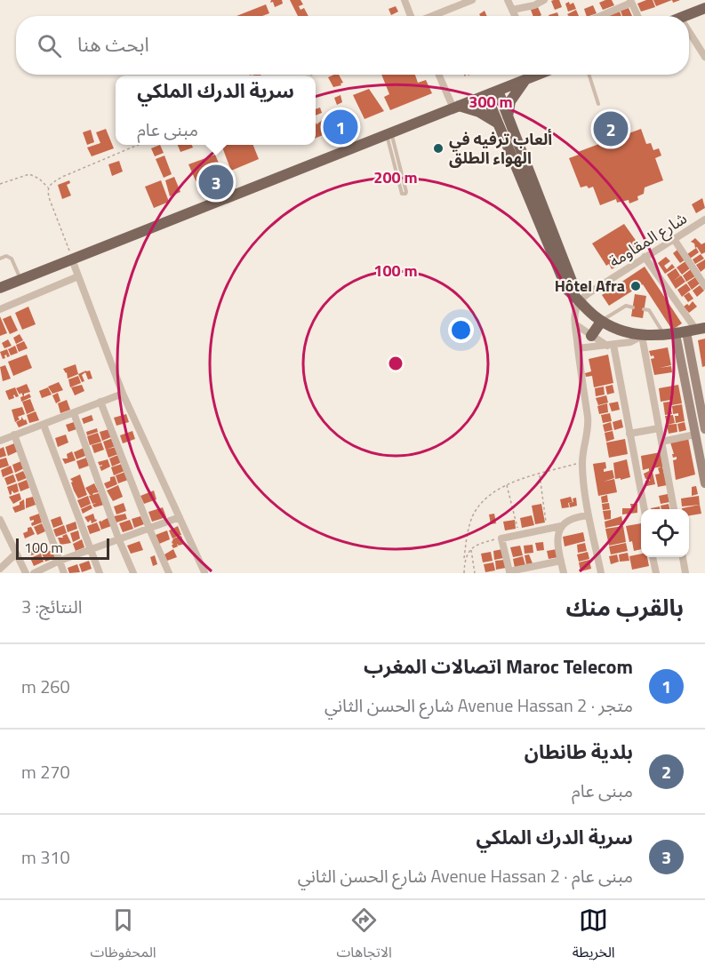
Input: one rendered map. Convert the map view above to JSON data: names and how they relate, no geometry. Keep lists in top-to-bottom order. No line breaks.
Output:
{"streets":{"street":["شارع المقاومة"]},"places":["ألعاب ترفيه في الهواء الطلق","Hôtel Afra"],"scale_bar":"100 m","page":{"search":"ابحث هنا","popup":["سرية الدرك الملكي","مبنى عام"],"pins":["1","2","3"],"scale":"100 m","heading":["بالقرب منك","النتائج: 3"],"list":[{"mark":"1","name":"Maroc Telecom اتصالات المغرب","note":"متجر · Avenue Hassan 2 شارع الحسن الثاني","value":"260 m"},{"mark":"2","name":"بلدية طانطان","note":"مبنى عام","value":"270 m"},{"mark":"3","name":"سرية الدرك الملكي","note":"مبنى عام · Avenue Hassan 2 شارع الحسن الثاني","value":"310 m"}],"nav":["الخريطة","الاتجاهات","المحفوظات"]},"rings":["300 m","200 m","100 m"]}
